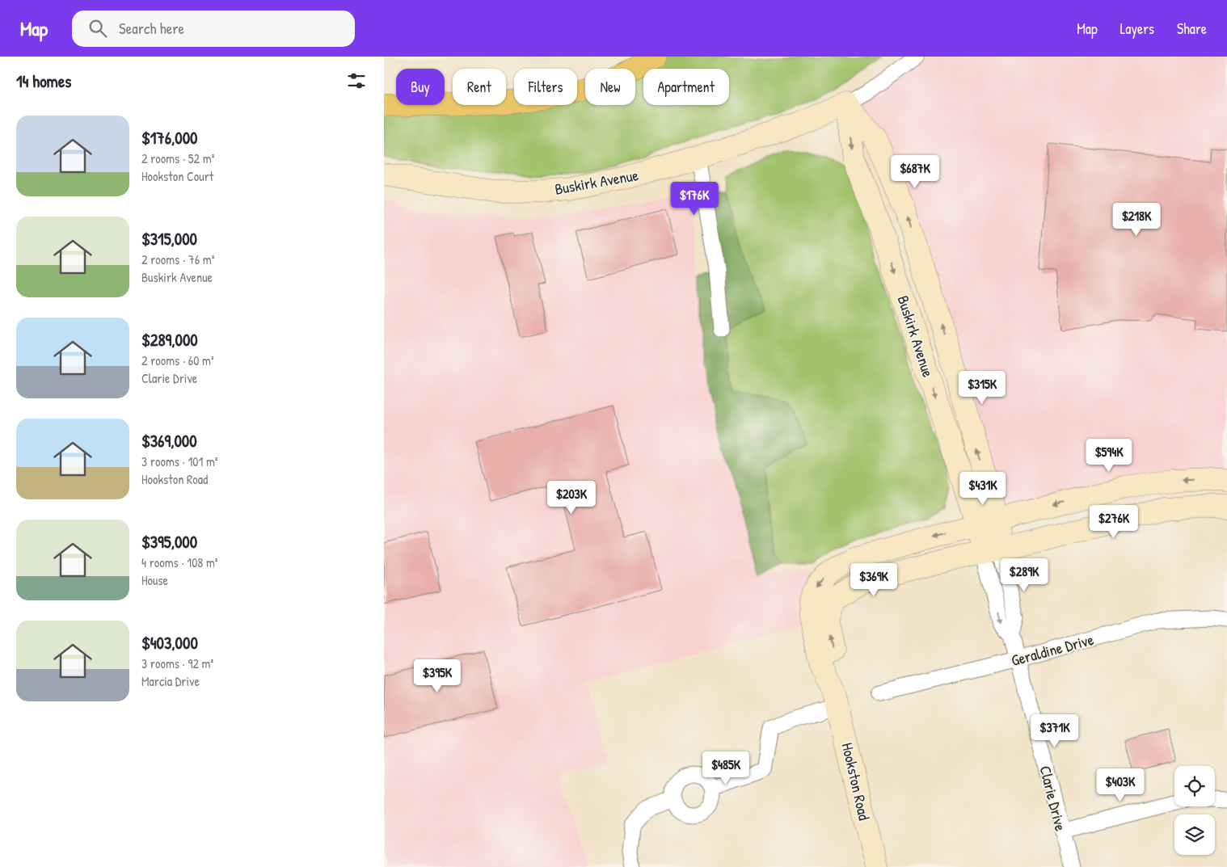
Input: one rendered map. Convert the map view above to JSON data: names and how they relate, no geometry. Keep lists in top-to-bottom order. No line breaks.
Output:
{"streets":{"main road":["Buskirk Avenue","Hookston Road"],"street":["Geraldine Drive","Clarie Drive"]},"crossings":[["Buskirk Avenue","Hookston Road"],["Buskirk Avenue","Clarie Drive"],["Geraldine Drive","Clarie Drive"],["Hookston Road","Clarie Drive"]],"page":{"header":"Map","search":"Search here","nav":["Map","Layers","Share"],"heading":"14 homes","chip":["Buy","Rent","Filters","New","Apartment"],"list":[{"name":"$176,000","note":"2 rooms · 52 m² · Hookston Court"},{"name":"$315,000","note":"2 rooms · 76 m² · Buskirk Avenue"},{"name":"$289,000","note":"2 rooms · 60 m² · Clarie Drive"},{"name":"$369,000","note":"3 rooms · 101 m² · Hookston Road"},{"name":"$395,000","note":"4 rooms · 108 m² · House"},{"name":"$403,000","note":"3 rooms · 92 m² · Marcia Drive"}],"price":["$687K","$176K","$218K","$315K","$594K","$431K","$203K","$276K","$289K","$369K","$395K","$371K","$485K","$403K"]}}
